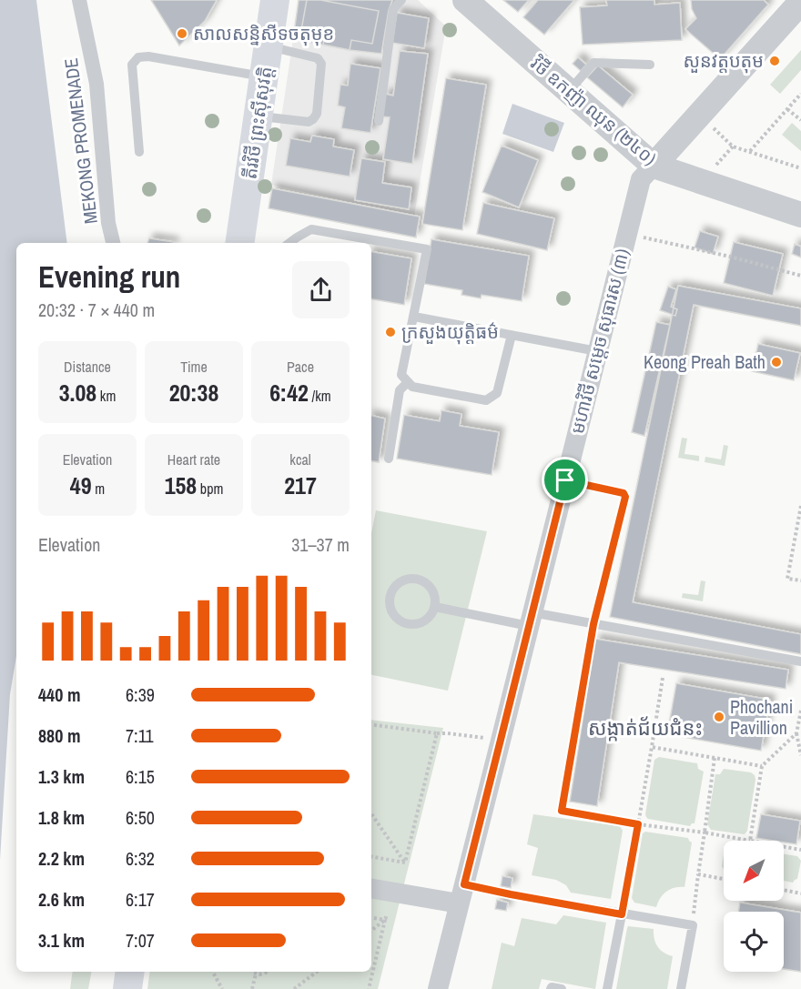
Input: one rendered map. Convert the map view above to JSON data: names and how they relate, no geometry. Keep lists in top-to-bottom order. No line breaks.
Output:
{"streets":{"main road":["តីរវិថី ព្រះស៊ីសុវត្តិ"],"street":["វិថី ឧកញ៉ា ឈុន (២៤០)","MEKONG PROMENADE","មហាវិថី សម្តេច សុធារស (៣)"]},"crossings":[["វិថី ឧកញ៉ា ឈុន (២៤០)","មហាវិថី សម្តេច សុធារស (៣)"]],"districts":["សង្កាត់ជ័យជំនះ"],"places":["សាលសន្និសីទចតុមុខ","សួនវត្តបតុម","ក្រសួងយុត្ដិធម៌","Keong Preah Bath","Phochani Pavillion"],"north":"bottom left","page":{"heading":["Evening run","20:32 · 7 × 440 m"],"stats":[["Distance","3.08 km"],["Time","20:38"],["Pace","6:42 /km"],["Elevation","49 m"],["Heart rate","158 bpm"],["kcal","217"]],"chart":["Elevation","31–37 m"],"list":[{"name":"440 m","note":"6:39"},{"name":"880 m","note":"7:11"},{"name":"1.3 km","note":"6:15"},{"name":"1.8 km","note":"6:50"},{"name":"2.2 km","note":"6:32"},{"name":"2.6 km","note":"6:17"},{"name":"3.1 km","note":"7:07"}]}}
